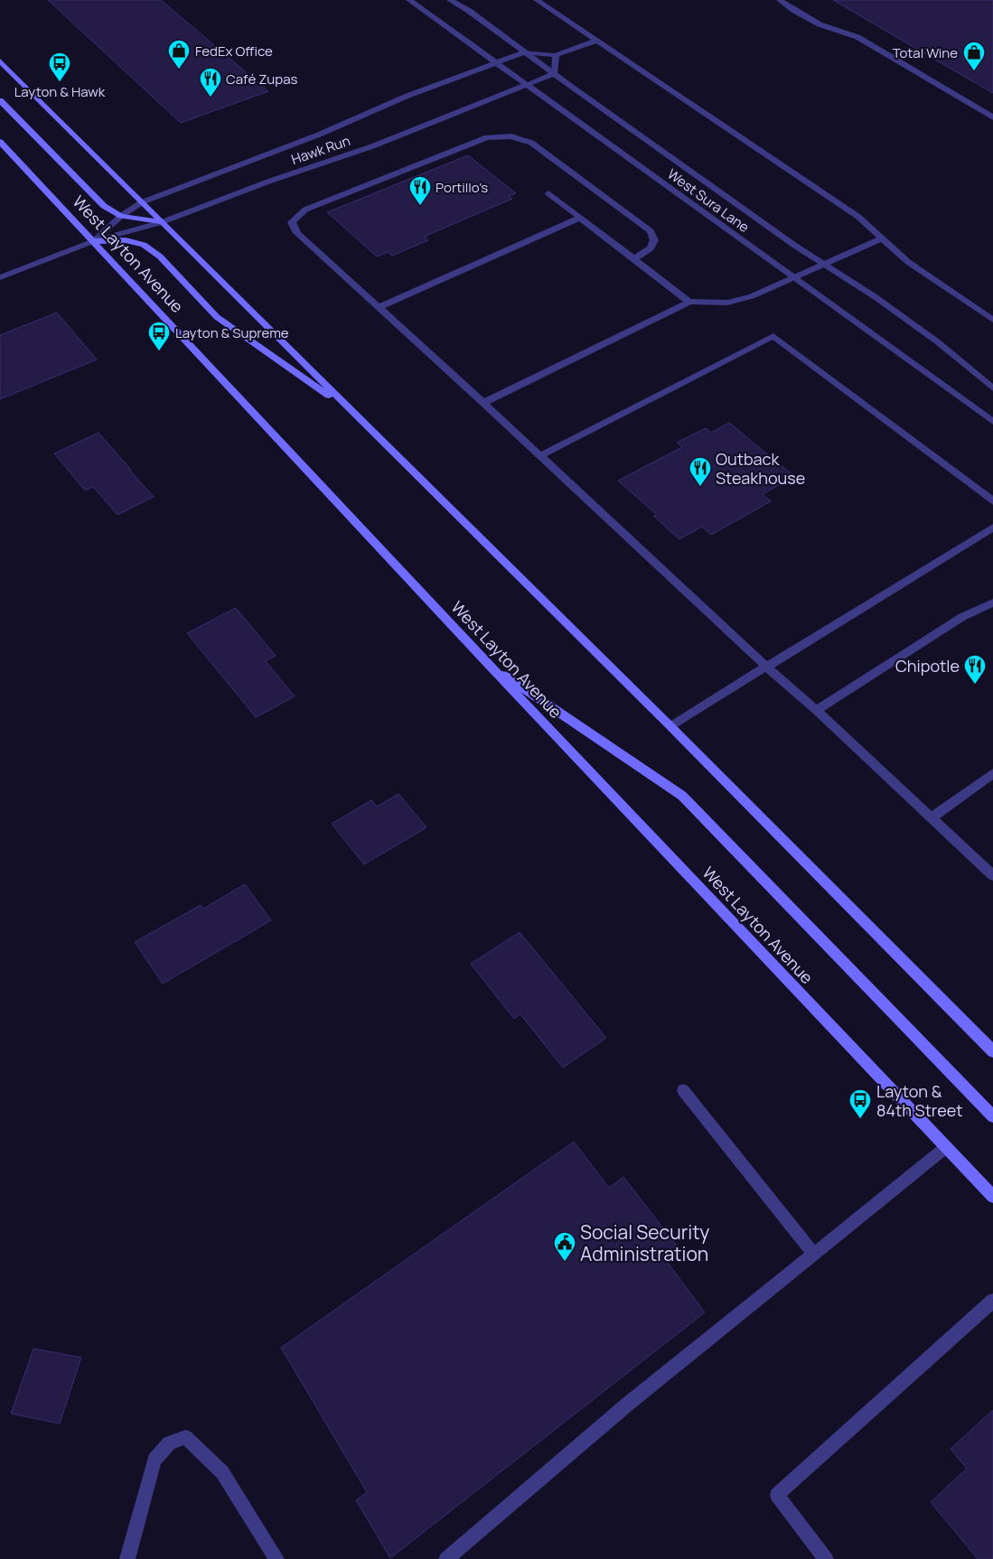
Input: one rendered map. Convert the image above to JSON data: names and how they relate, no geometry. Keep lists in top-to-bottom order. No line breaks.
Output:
{"streets":{"main road":["West Layton Avenue"],"street":["Hawk Run","West Sura Lane"]},"crossings":[["Hawk Run","West Sura Lane"],["Hawk Run","West Layton Avenue"]],"places":{"shop":["FedEx Office","Total Wine"],"bus stop":["Layton & Hawk","Layton & Supreme","Layton & 84th Street"],"restaurant":["Café Zupas","Portillo's","Outback Steakhouse","Chipotle"],"public building":["Social Security Administration"]}}
